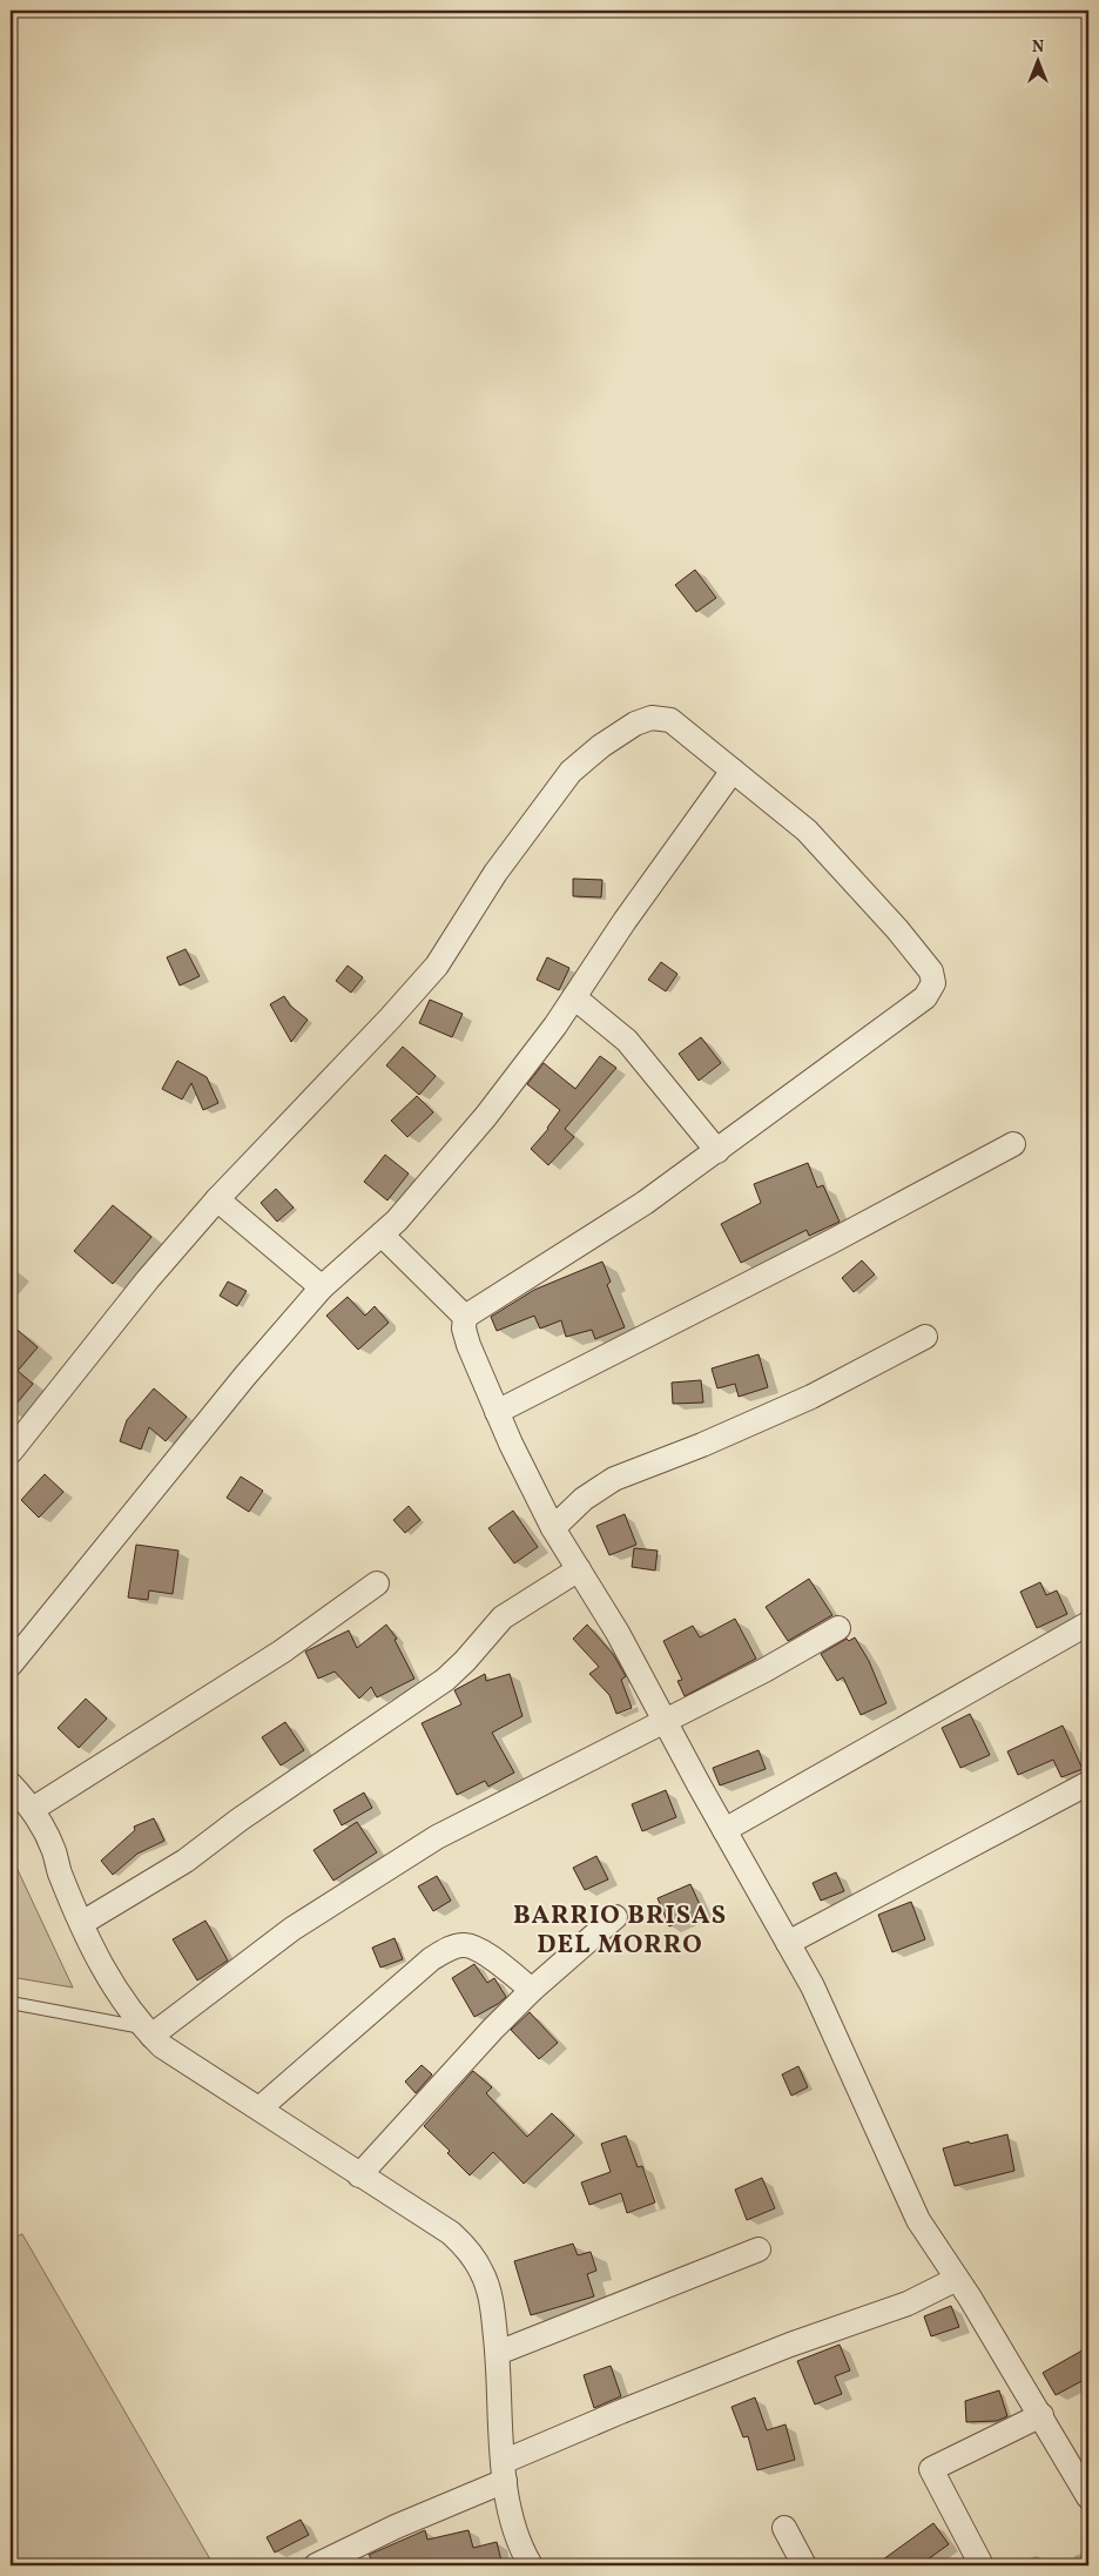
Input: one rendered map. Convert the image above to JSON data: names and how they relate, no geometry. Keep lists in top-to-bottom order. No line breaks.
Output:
{"districts":["BARRIO BRISAS DEL MORRO"],"north":"top"}
